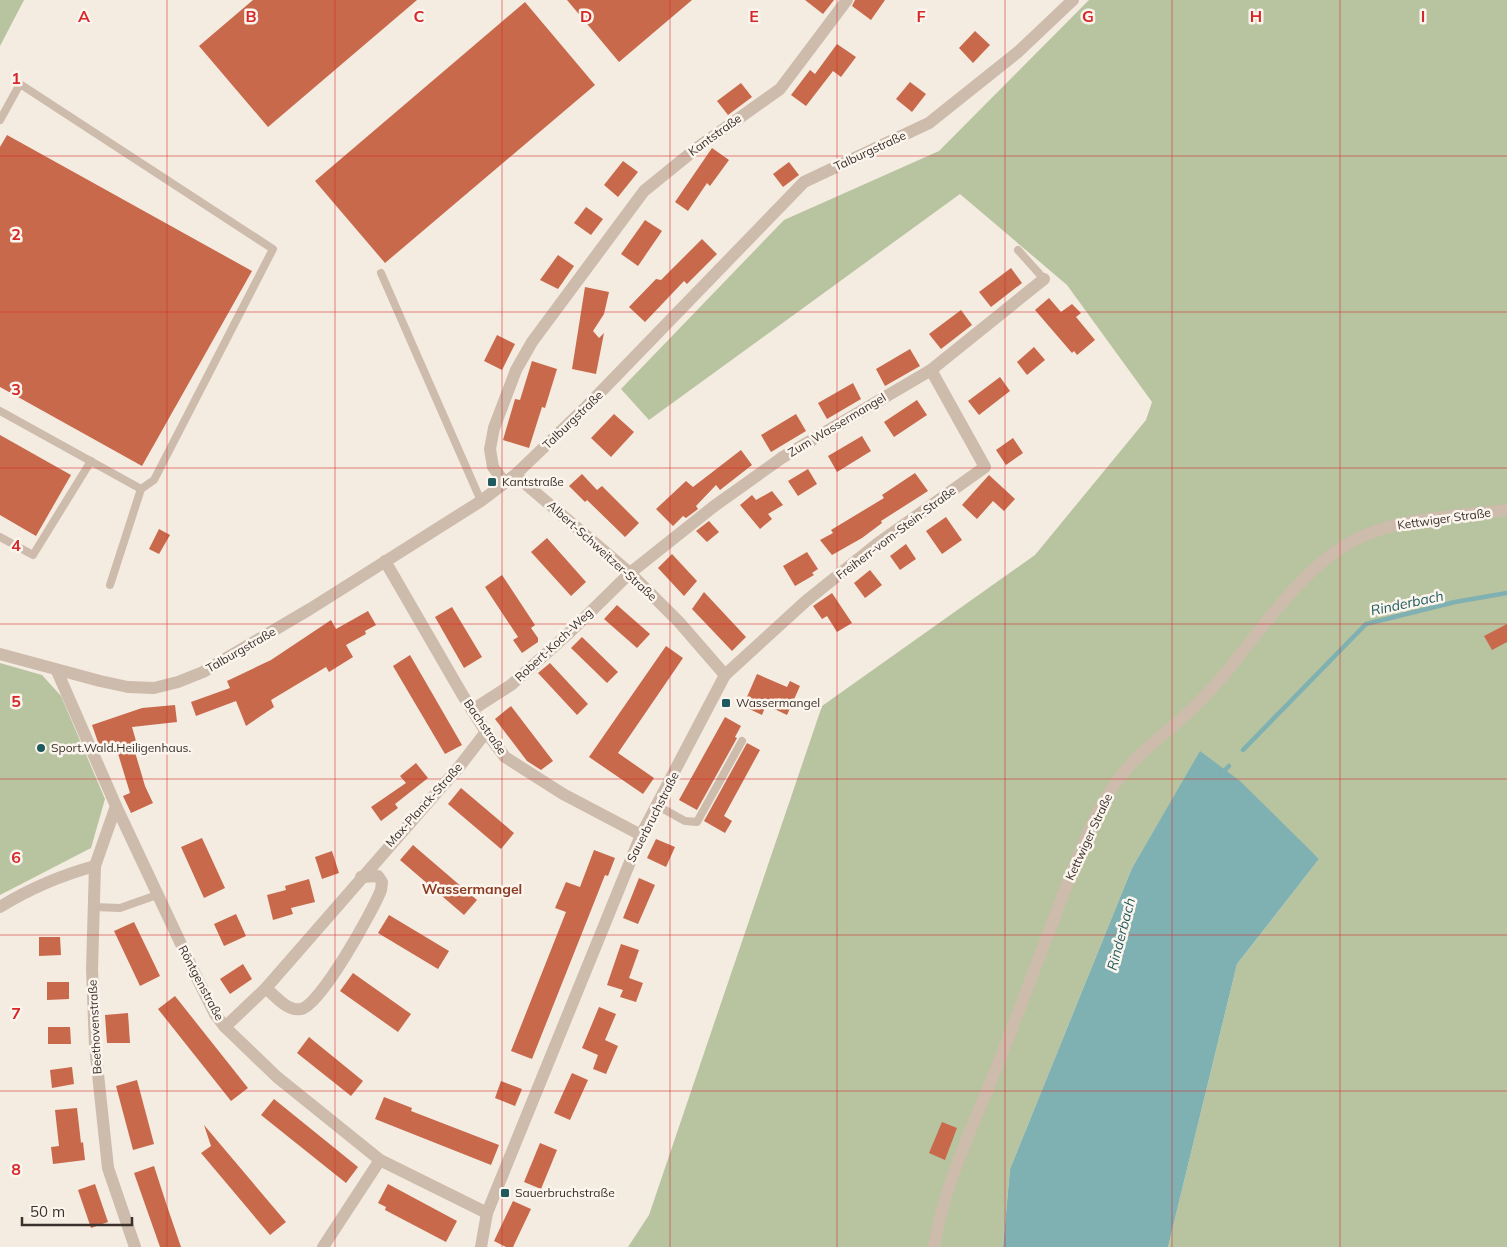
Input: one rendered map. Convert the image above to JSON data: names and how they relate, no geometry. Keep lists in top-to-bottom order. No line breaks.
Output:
{"streets":{"street":["Kantstraße","Talburgstraße","Zum Wassermangel","Kettwiger Straße","Freiherr-vom-Stein-Straße","Albert-Schweitzer-Straße","Robert-Koch-Weg","Bachstraße","Max-Planck-Straße","Sauerbruchstraße","Röntgenstraße","Beethovenstraße"]},"crossings":[["Kantstraße","Talburgstraße"],["Kantstraße","Albert-Schweitzer-Straße"],["Talburgstraße","Albert-Schweitzer-Straße"],["Talburgstraße","Bachstraße"],["Talburgstraße","Röntgenstraße"],["Zum Wassermangel","Freiherr-vom-Stein-Straße"],["Zum Wassermangel","Albert-Schweitzer-Straße"],["Zum Wassermangel","Robert-Koch-Weg"],["Freiherr-vom-Stein-Straße","Albert-Schweitzer-Straße"],["Freiherr-vom-Stein-Straße","Sauerbruchstraße"],["Albert-Schweitzer-Straße","Robert-Koch-Weg"],["Albert-Schweitzer-Straße","Sauerbruchstraße"],["Robert-Koch-Weg","Bachstraße"],["Bachstraße","Max-Planck-Straße"],["Bachstraße","Sauerbruchstraße"],["Max-Planck-Straße","Röntgenstraße"],["Sauerbruchstraße","Röntgenstraße"],["Röntgenstraße","Beethovenstraße"]],"districts":["Wassermangel"],"water":["Rinderbach"],"places":{"transit":["Kantstraße","Wassermangel","Sauerbruchstraße"],"other":["Sport.Wald.Heiligenhaus."]},"scale_bar":"50 m","grid":{"columns":["A","B","C","D","E","F","G","H","I"],"rows":["1","2","3","4","5","6","7","8"]}}
